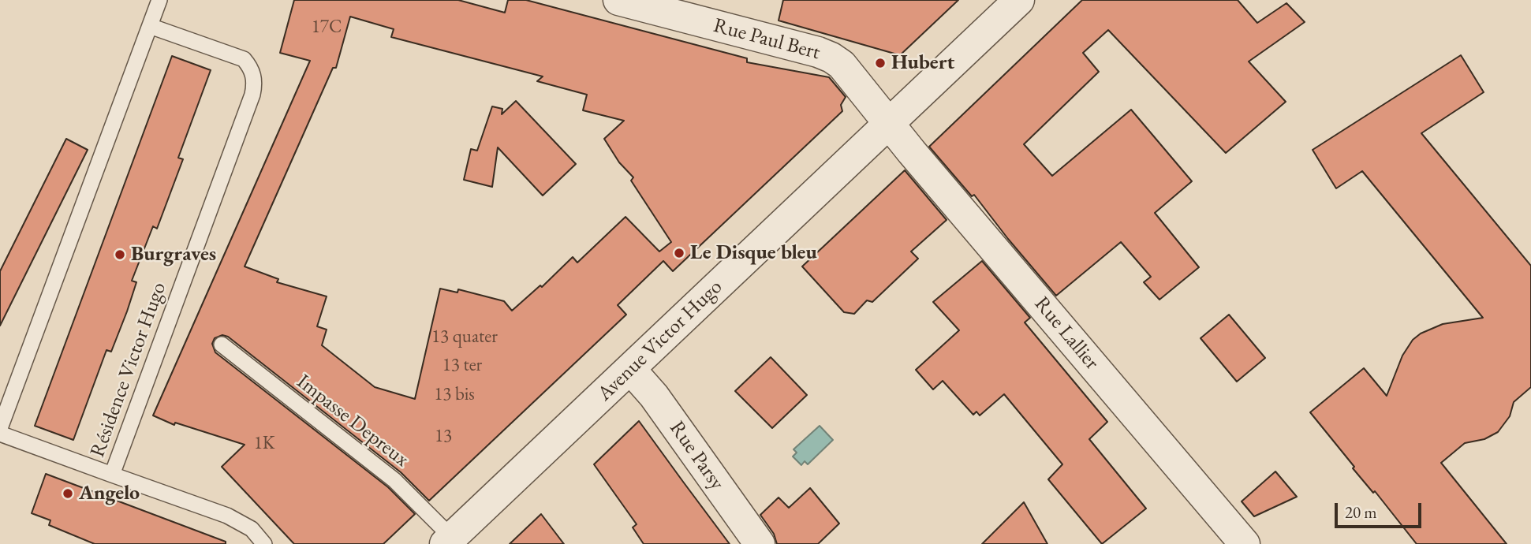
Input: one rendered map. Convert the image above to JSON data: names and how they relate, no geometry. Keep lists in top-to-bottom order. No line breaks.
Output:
{"streets":{"street":["Rue Paul Bert","Rue Lallier","Avenue Victor Hugo","Rue Parsy"],"lane":["Résidence Victor Hugo","Impasse Depreux"]},"crossings":[["Rue Paul Bert","Rue Lallier"],["Rue Paul Bert","Avenue Victor Hugo"],["Rue Lallier","Avenue Victor Hugo"],["Avenue Victor Hugo","Impasse Depreux"],["Avenue Victor Hugo","Rue Parsy"]],"places":["Hubert","Le Disque bleu","Burgraves","Angelo"],"house_numbers":["17C","13 quater","13 ter","13 bis","13","1K"],"scale_bar":"20 m"}
